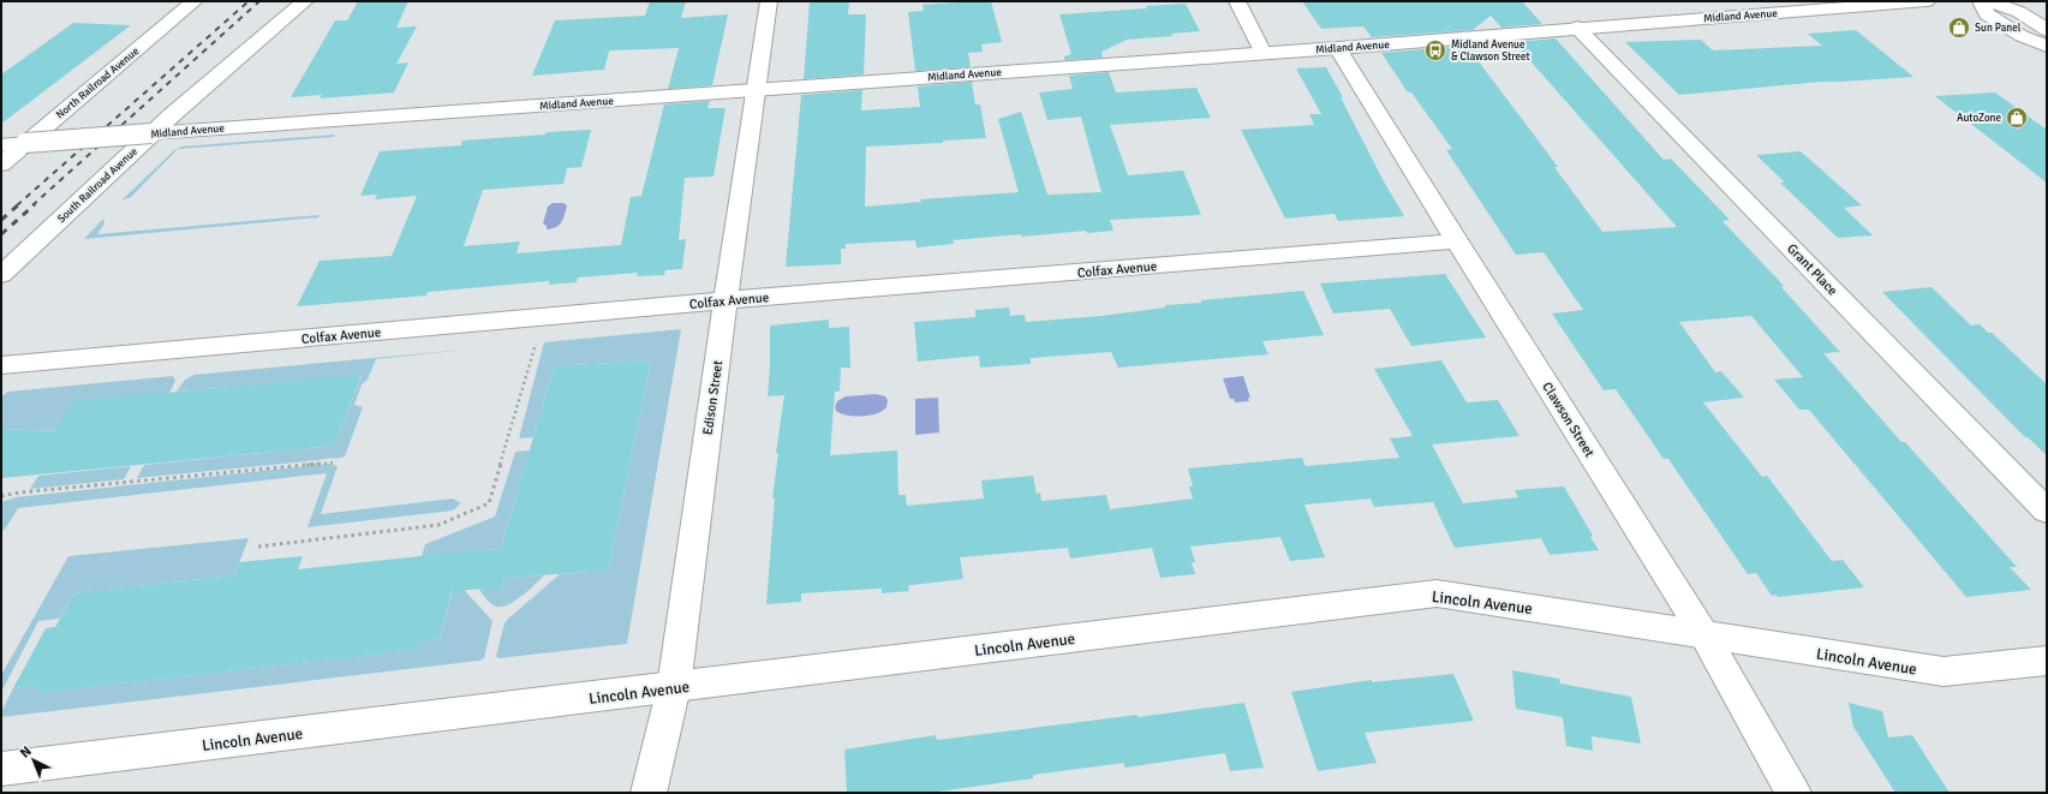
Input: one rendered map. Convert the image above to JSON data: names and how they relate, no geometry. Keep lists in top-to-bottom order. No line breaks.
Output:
{"streets":{"street":["Midland Avenue","North Railroad Avenue","South Railroad Avenue","Colfax Avenue","Grant Place","Edison Street","Clawson Street","Lincoln Avenue"]},"crossings":[["Midland Avenue","North Railroad Avenue"],["Midland Avenue","South Railroad Avenue"],["Midland Avenue","Grant Place"],["Midland Avenue","Edison Street"],["Midland Avenue","Clawson Street"],["Colfax Avenue","Edison Street"],["Colfax Avenue","Clawson Street"],["Edison Street","Lincoln Avenue"],["Clawson Street","Lincoln Avenue"]],"places":{"shop":["Sun Panel","AutoZone"],"bus stop":["Midland Avenue & Clawson Street"]},"north":"top left"}
